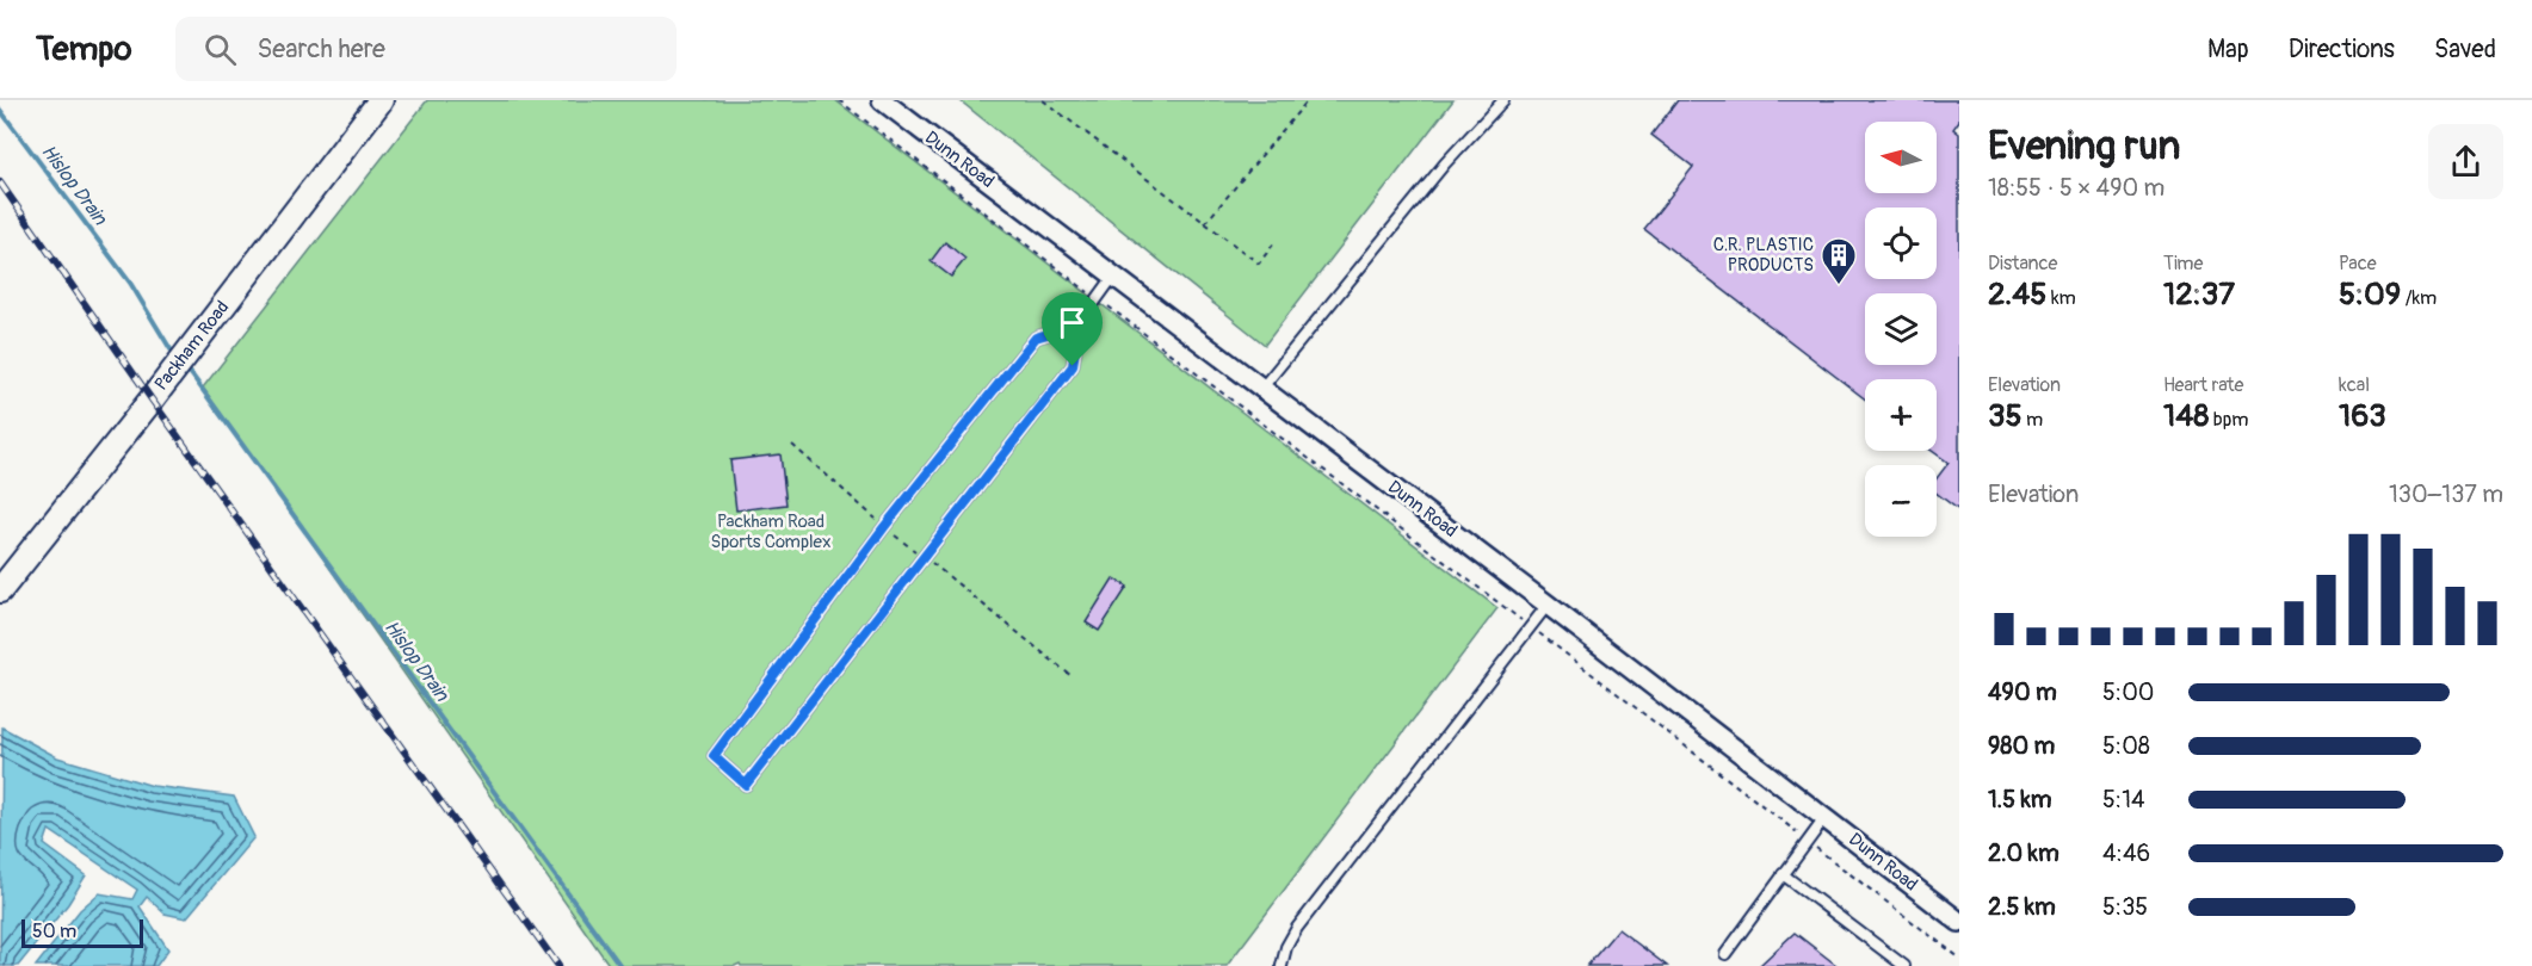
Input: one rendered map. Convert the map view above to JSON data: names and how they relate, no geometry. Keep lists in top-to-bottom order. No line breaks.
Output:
{"streets":{"street":["Dunn Road","Packham Road"]},"water":["Hislop Drain"],"parks":["Packham Road Sports Complex"],"places":{"building":["C.R. PLASTIC PRODUCTS"]},"scale_bar":"50 m","north":"left","page":{"header":"Tempo","search":"Search here","nav":["Map","Directions","Saved"],"heading":["Evening run","18:55 · 5 × 490 m"],"map_buttons":["+","−"],"stats":[["Distance","2.45 km"],["Time","12:37"],["Pace","5:09 /km"],["Elevation","35 m"],["Heart rate","148 bpm"],["kcal","163"]],"chart":["Elevation","130–137 m"],"list":[{"name":"490 m","note":"5:00"},{"name":"980 m","note":"5:08"},{"name":"1.5 km","note":"5:14"},{"name":"2.0 km","note":"4:46"},{"name":"2.5 km","note":"5:35"}],"scale":"50 m"}}
